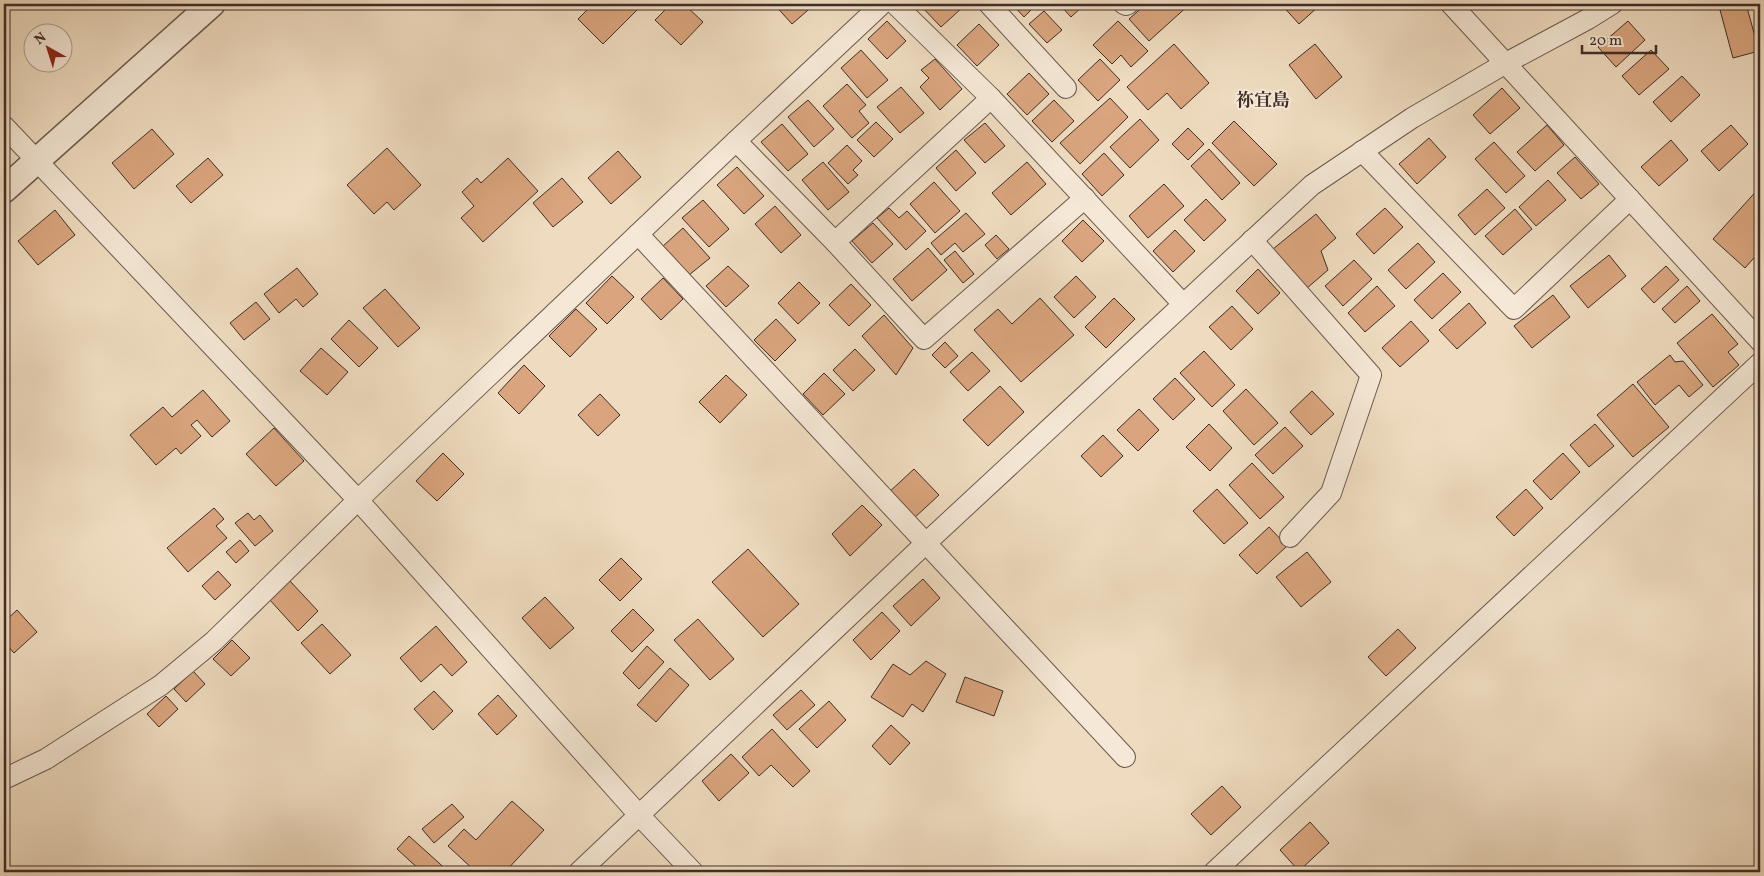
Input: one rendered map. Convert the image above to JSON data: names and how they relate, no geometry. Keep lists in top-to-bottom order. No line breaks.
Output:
{"districts":["祢宜島"],"scale_bar":"20 m","north":"top left"}
